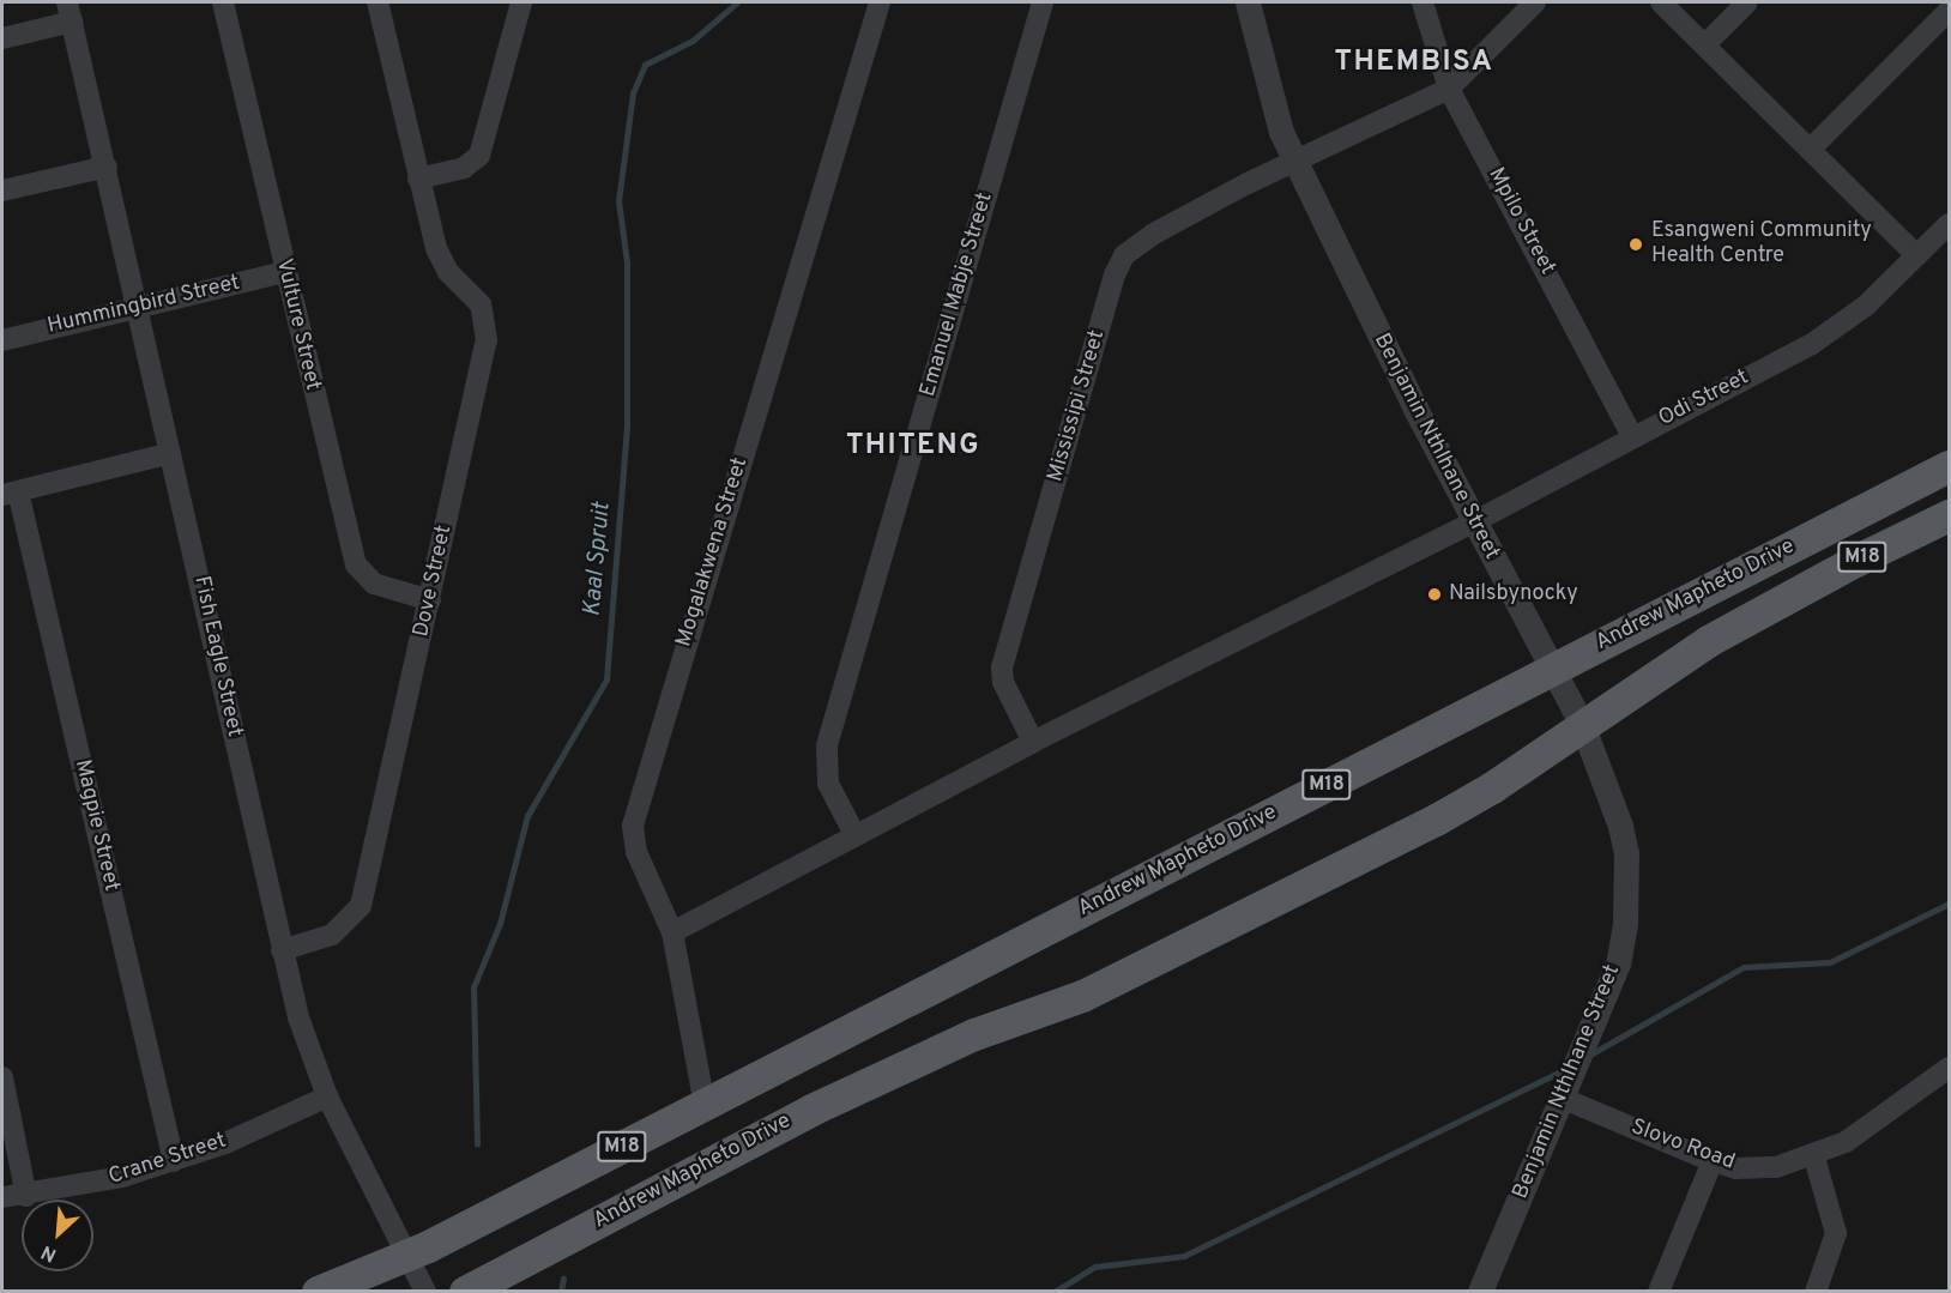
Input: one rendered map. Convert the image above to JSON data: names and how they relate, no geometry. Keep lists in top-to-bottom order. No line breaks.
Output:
{"streets":{"main road":["M18","Andrew Mapheto Drive"],"street":["Mpilo Street","Emanuel Mabje Street","Hummingbird Street","Vulture Street","Odi Street","Mississipi Street","Benjamin Nthlhane Street","Mogalakwena Street","Dove Street","Fish Eagle Street","Magpie Street","Slovo Road","Crane Street"]},"crossings":[["Mpilo Street","Odi Street"],["Mpilo Street","Mississipi Street"],["Emanuel Mabje Street","Odi Street"],["Hummingbird Street","Vulture Street"],["Hummingbird Street","Fish Eagle Street"],["Vulture Street","Dove Street"],["Odi Street","Mississipi Street"],["Odi Street","Benjamin Nthlhane Street"],["Odi Street","Mogalakwena Street"],["Mississipi Street","Benjamin Nthlhane Street"],["Benjamin Nthlhane Street","Andrew Mapheto Drive"],["Benjamin Nthlhane Street","Slovo Road"],["Mogalakwena Street","Andrew Mapheto Drive"],["M18","Andrew Mapheto Drive"],["M18","Fish Eagle Street"],["Dove Street","Fish Eagle Street"],["Andrew Mapheto Drive","Fish Eagle Street"],["Fish Eagle Street","Crane Street"],["Magpie Street","Crane Street"]],"districts":["THEMBISA","THITENG"],"water":["Kaal Spruit"],"places":["Esangweni Community Health Centre","Nailsbynocky"],"north":"bottom left"}
